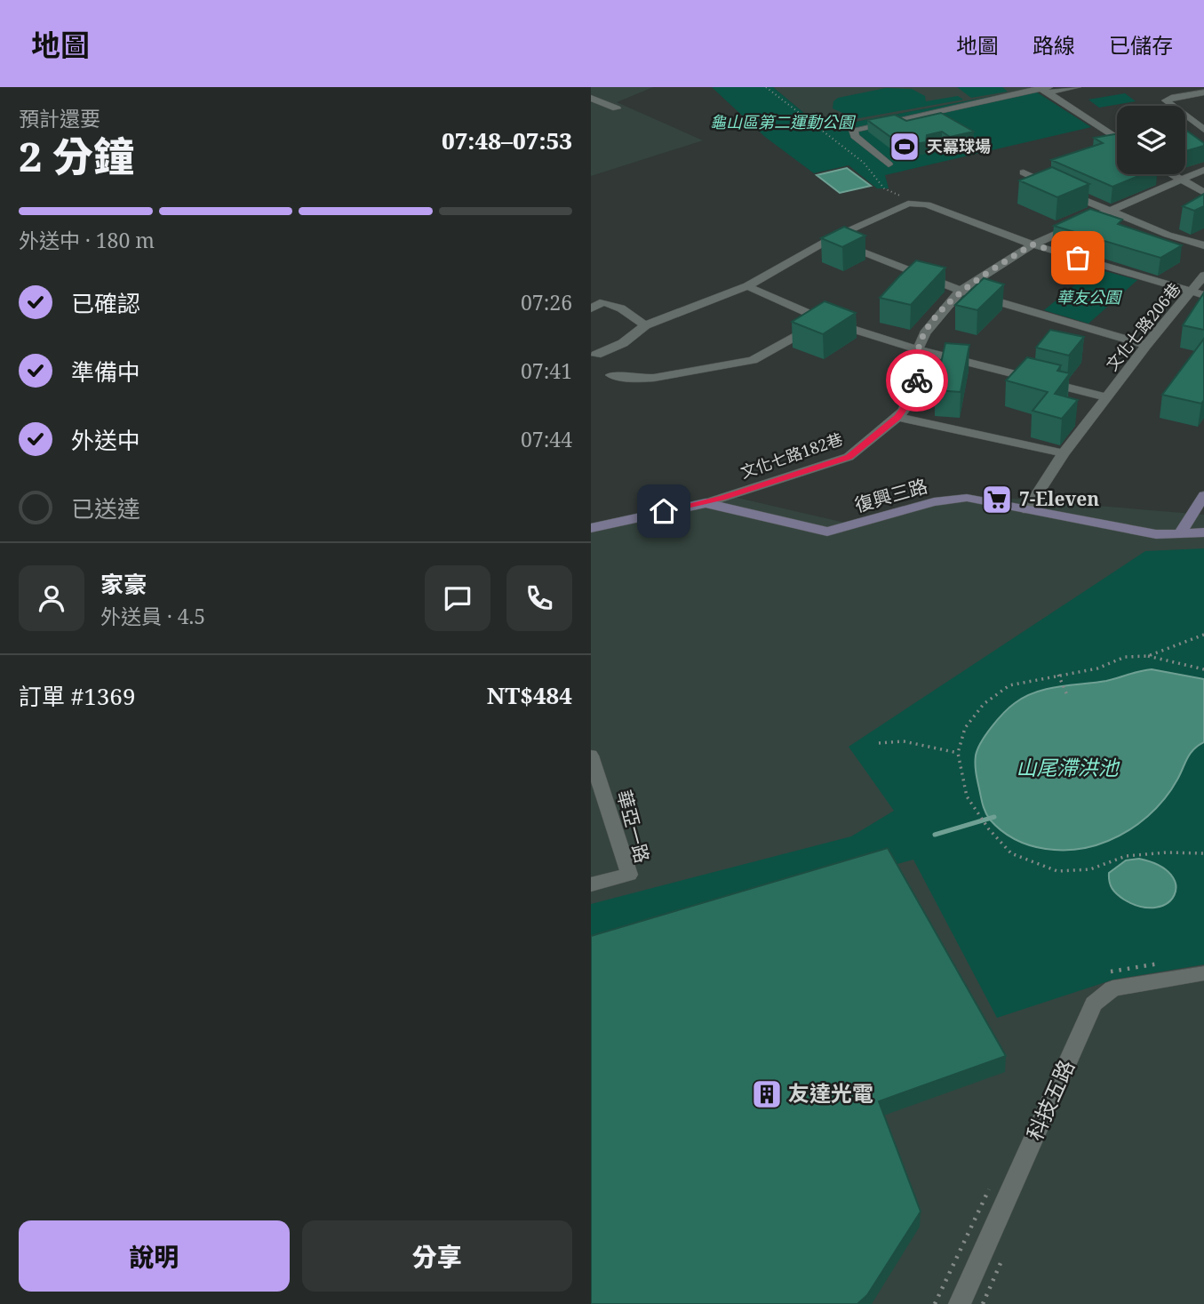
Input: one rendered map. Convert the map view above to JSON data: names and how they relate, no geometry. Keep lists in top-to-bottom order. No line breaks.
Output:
{"streets":{"street":["文化七路206巷","文化七路182巷","復興三路","華亞一路","科技五路"]},"crossings":[["文化七路206巷","復興三路"],["文化七路182巷","復興三路"]],"water":["山尾滯洪池"],"parks":["龜山區第二運動公園","華友公園"],"places":{"sports":["天冪球場"],"supermarket":["7-Eleven"],"building":["友達光電"]},"page":{"header":"地圖","nav":["地圖","路線","已儲存"],"heading":["2 分鐘","預計還要","07:48–07:53"],"panel":["家豪","外送員 · 4.5","訂單 #1369","NT$484"],"bar":"外送中 · 180 m","list":[["已確認","07:26"],["準備中","07:41"],["外送中","07:44"],"已送達"],"buttons":["說明","分享"]}}
